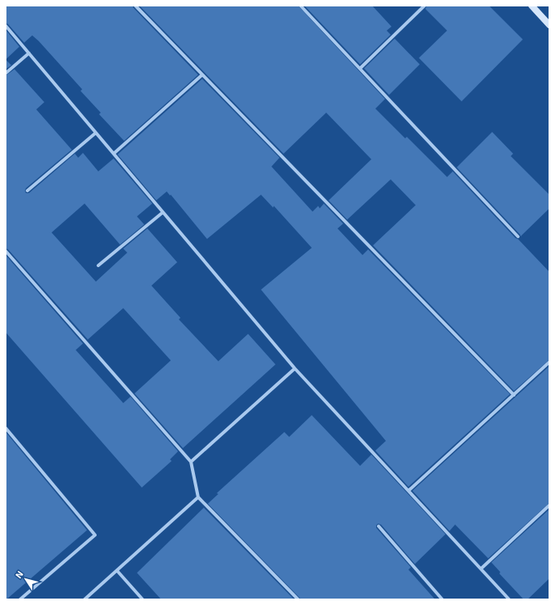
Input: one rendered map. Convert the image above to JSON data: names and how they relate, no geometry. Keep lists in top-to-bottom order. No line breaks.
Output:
{"north":"top left"}
